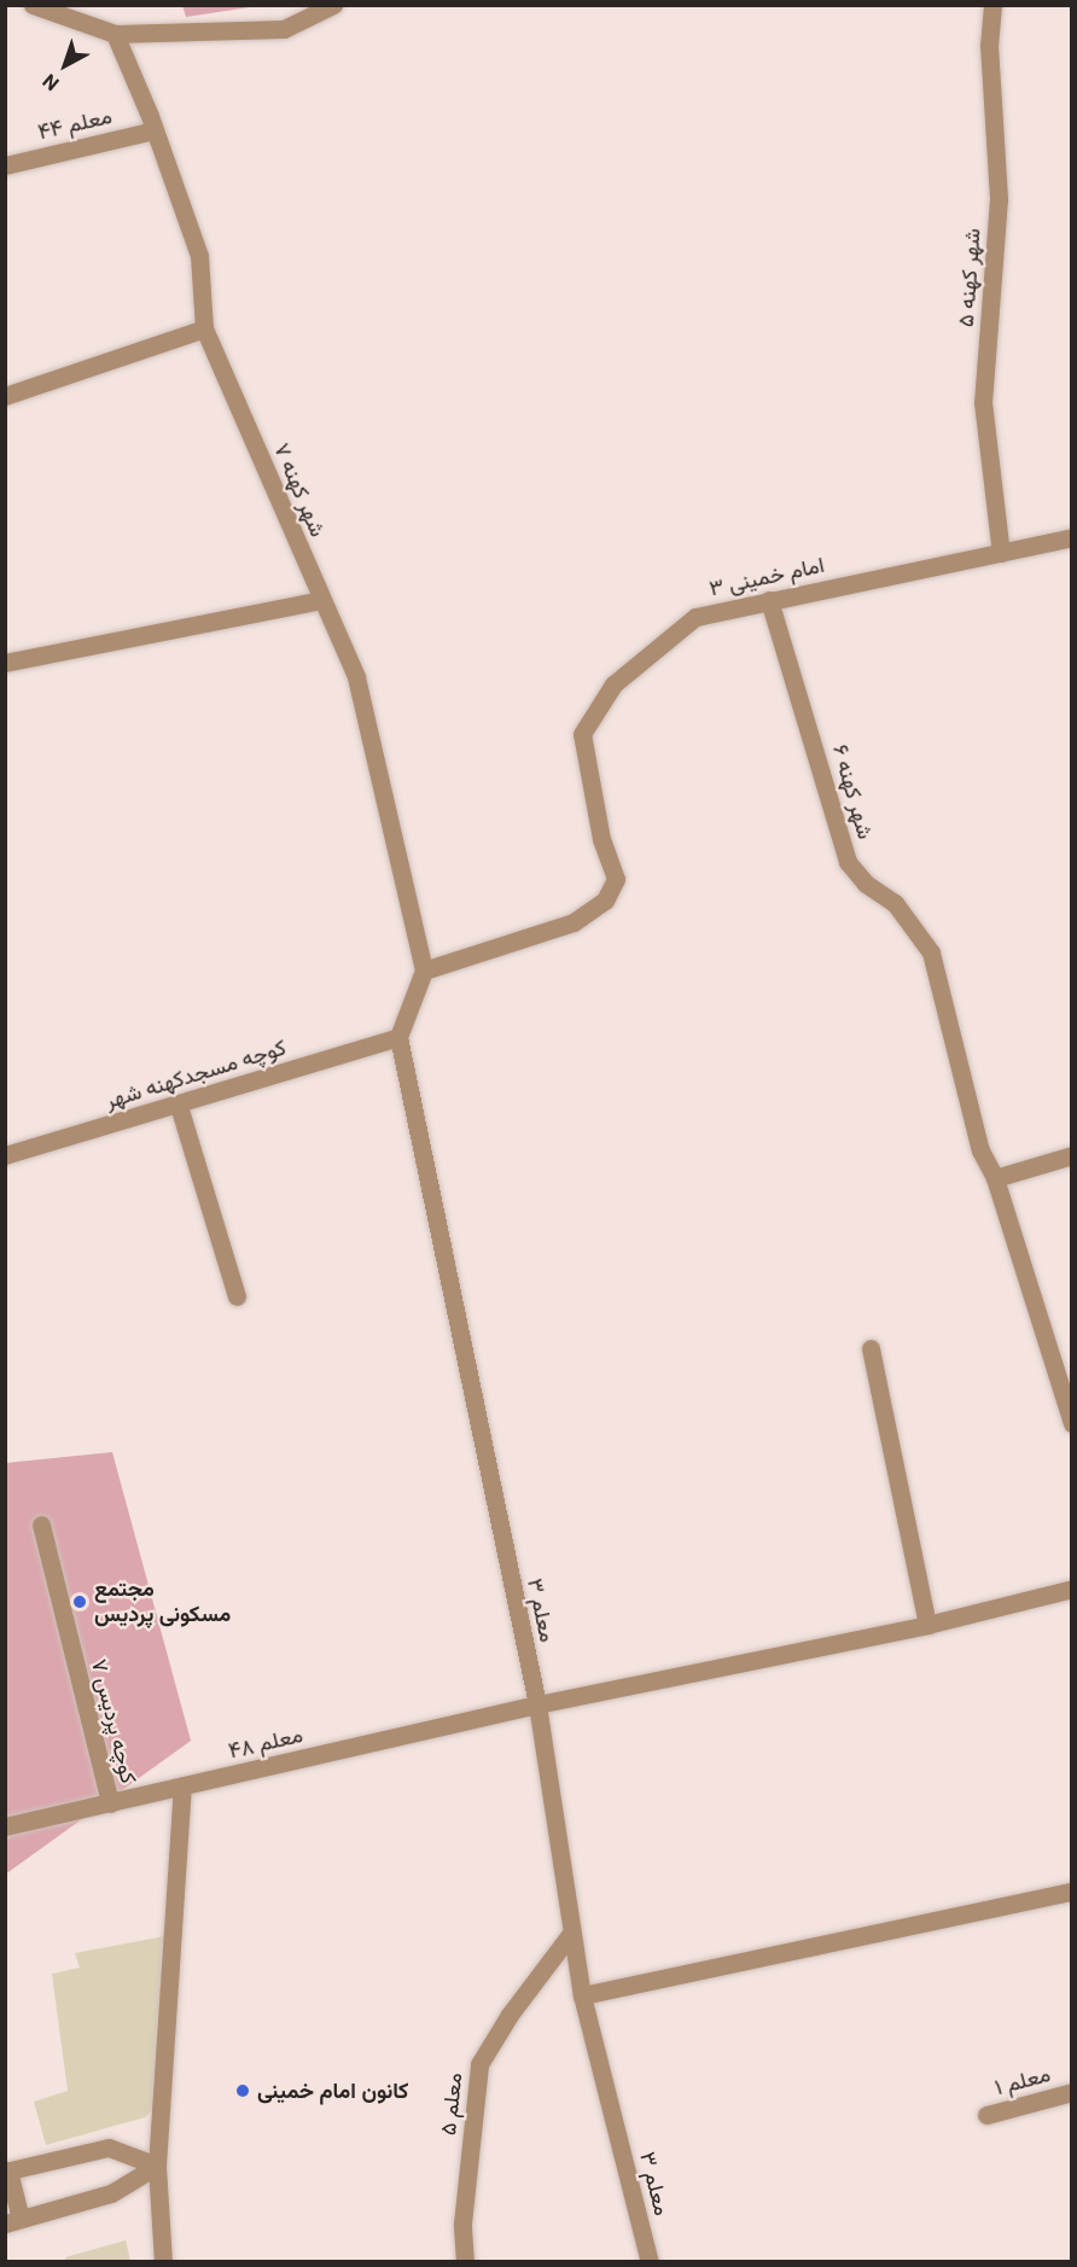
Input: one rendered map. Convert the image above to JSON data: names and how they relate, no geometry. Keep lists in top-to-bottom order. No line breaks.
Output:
{"streets":{"street":["معلم ۴۴","شهر کهنه ۵","شهر کهنه ۷","امام خمینی ۳","شهر کهنه ۶","کوچه مسجدکهنه شهر","معلم ۳","کوچه پردیس ۷","معلم ۴۸","معلم ۱","معلم ۵"]},"crossings":[["معلم ۴۴","شهر کهنه ۷"],["شهر کهنه ۵","امام خمینی ۳"],["شهر کهنه ۷","امام خمینی ۳"],["امام خمینی ۳","شهر کهنه ۶"],["کوچه مسجدکهنه شهر","معلم ۳"],["معلم ۳","معلم ۴۸"],["معلم ۳","معلم ۵"],["کوچه پردیس ۷","معلم ۴۸"]],"places":["مجتمع مسکونی پردیس","کانون امام خمینی"],"north":"bottom left"}
